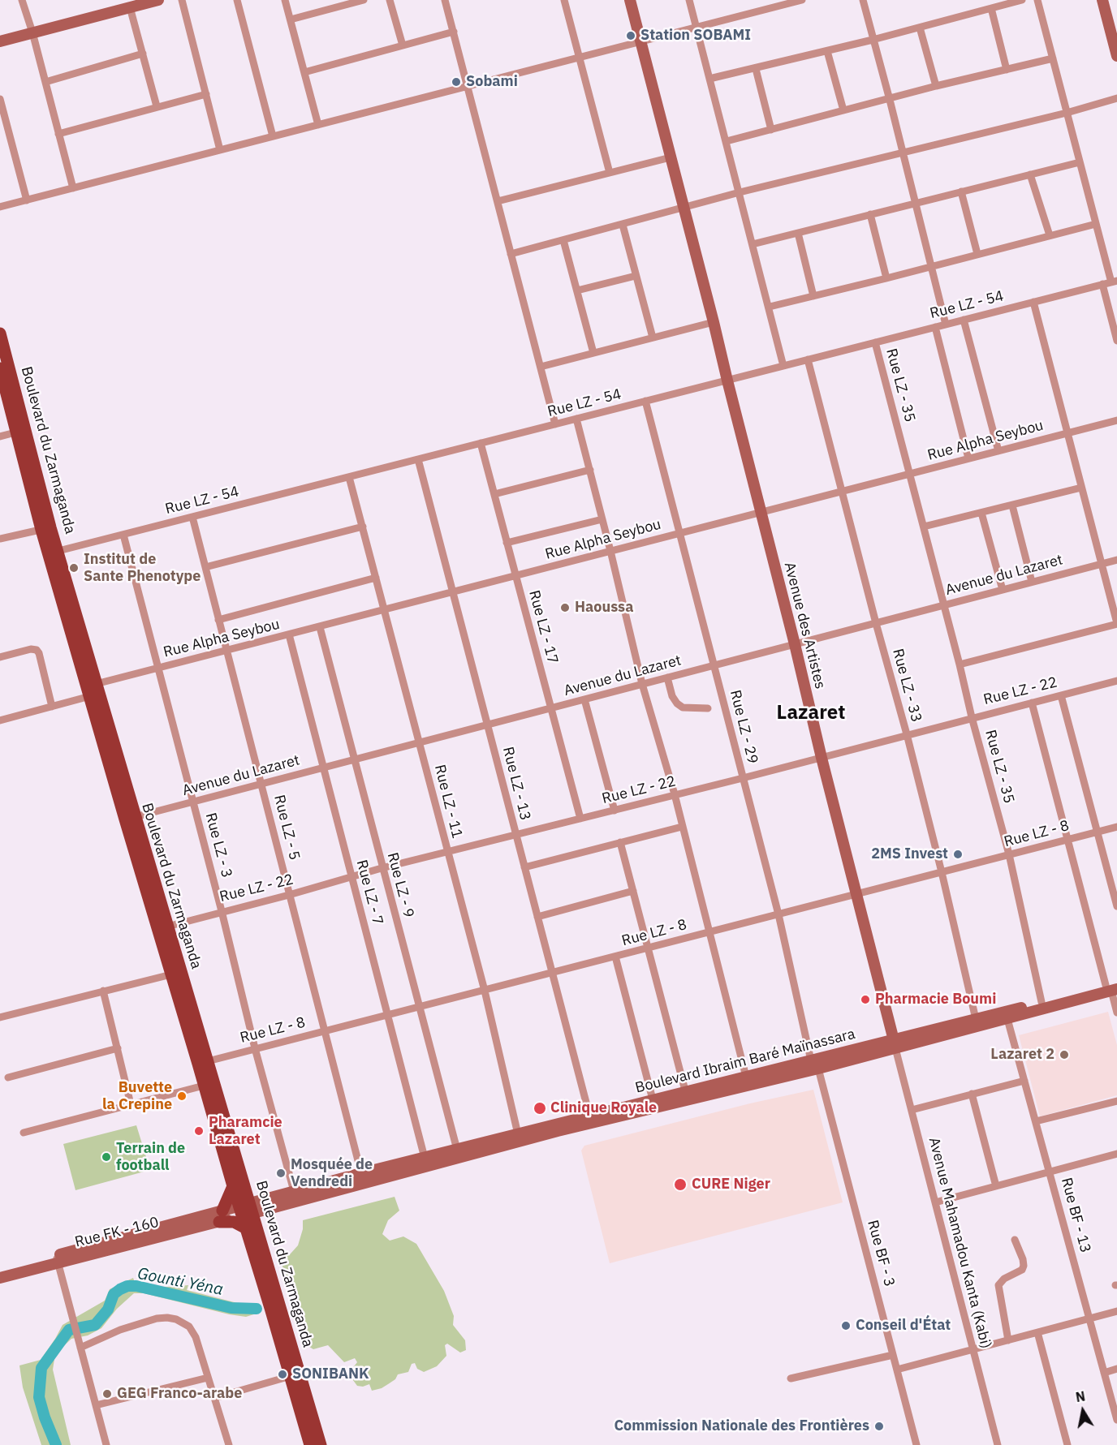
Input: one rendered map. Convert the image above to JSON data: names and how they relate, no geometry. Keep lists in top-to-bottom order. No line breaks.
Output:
{"streets":{"main road":["Boulevard du Zarmaganda","Avenue des Artistes","Boulevard Ibraim Baré Maïnassara","Rue FK - 160"],"street":["Rue LZ - 54","Rue LZ - 35","Rue Alpha Seybou","Avenue du Lazaret","Rue LZ - 17","Rue LZ - 33","Rue LZ - 22","Rue LZ - 29","Rue LZ - 13","Rue LZ - 11","Rue LZ - 5","Rue LZ - 8","Rue LZ - 3","Rue LZ - 9","Rue LZ - 7","Rue BF - 13","Avenue Mahamadou Kanta (Kabi)","Rue BF - 3"]},"crossings":[["Rue LZ - 54","Rue LZ - 35"],["Rue LZ - 54","Boulevard du Zarmaganda"],["Rue LZ - 54","Avenue des Artistes"],["Rue LZ - 54","Rue LZ - 17"],["Rue LZ - 54","Rue LZ - 33"],["Rue LZ - 54","Rue LZ - 29"],["Rue LZ - 54","Rue LZ - 13"],["Rue LZ - 54","Rue LZ - 11"],["Rue LZ - 54","Rue LZ - 5"],["Rue LZ - 54","Rue LZ - 3"],["Rue LZ - 35","Rue Alpha Seybou"],["Rue LZ - 35","Avenue du Lazaret"],["Rue LZ - 35","Rue LZ - 22"],["Rue LZ - 35","Rue LZ - 8"],["Rue LZ - 35","Boulevard Ibraim Baré Maïnassara"],["Rue Alpha Seybou","Boulevard du Zarmaganda"],["Rue Alpha Seybou","Avenue des Artistes"],["Rue Alpha Seybou","Rue LZ - 17"],["Rue Alpha Seybou","Rue LZ - 33"],["Rue Alpha Seybou","Rue LZ - 29"],["Rue Alpha Seybou","Rue LZ - 13"],["Rue Alpha Seybou","Rue LZ - 11"],["Rue Alpha Seybou","Rue LZ - 5"],["Rue Alpha Seybou","Rue LZ - 3"],["Rue Alpha Seybou","Rue LZ - 9"],["Rue Alpha Seybou","Rue LZ - 7"],["Boulevard du Zarmaganda","Avenue du Lazaret"],["Boulevard du Zarmaganda","Rue LZ - 22"],["Boulevard du Zarmaganda","Rue LZ - 8"],["Boulevard du Zarmaganda","Boulevard Ibraim Baré Maïnassara"],["Boulevard du Zarmaganda","Rue FK - 160"],["Avenue du Lazaret","Avenue des Artistes"],["Avenue du Lazaret","Rue LZ - 17"],["Avenue du Lazaret","Rue LZ - 33"],["Avenue du Lazaret","Rue LZ - 29"],["Avenue du Lazaret","Rue LZ - 13"],["Avenue du Lazaret","Rue LZ - 11"],["Avenue du Lazaret","Rue LZ - 5"],["Avenue du Lazaret","Rue LZ - 3"],["Avenue du Lazaret","Rue LZ - 9"],["Avenue du Lazaret","Rue LZ - 7"],["Avenue des Artistes","Rue LZ - 22"],["Avenue des Artistes","Rue LZ - 8"],["Avenue des Artistes","Boulevard Ibraim Baré Maïnassara"],["Avenue des Artistes","Avenue Mahamadou Kanta (Kabi)"],["Rue LZ - 17","Rue LZ - 22"],["Rue LZ - 33","Rue LZ - 22"],["Rue LZ - 33","Rue LZ - 8"],["Rue LZ - 33","Boulevard Ibraim Baré Maïnassara"],["Rue LZ - 22","Rue LZ - 29"],["Rue LZ - 22","Rue LZ - 13"],["Rue LZ - 22","Rue LZ - 11"],["Rue LZ - 22","Rue LZ - 5"],["Rue LZ - 22","Rue LZ - 3"],["Rue LZ - 22","Rue LZ - 9"],["Rue LZ - 22","Rue LZ - 7"],["Rue LZ - 29","Rue LZ - 8"],["Rue LZ - 29","Boulevard Ibraim Baré Maïnassara"],["Rue LZ - 29","Rue BF - 3"],["Rue LZ - 13","Rue LZ - 8"],["Rue LZ - 13","Boulevard Ibraim Baré Maïnassara"],["Rue LZ - 11","Rue LZ - 8"],["Rue LZ - 11","Boulevard Ibraim Baré Maïnassara"],["Rue LZ - 5","Rue LZ - 8"],["Rue LZ - 5","Boulevard Ibraim Baré Maïnassara"],["Rue LZ - 8","Rue LZ - 3"],["Rue LZ - 8","Rue LZ - 9"],["Rue LZ - 8","Rue LZ - 7"],["Rue LZ - 3","Boulevard Ibraim Baré Maïnassara"],["Rue LZ - 9","Boulevard Ibraim Baré Maïnassara"],["Rue LZ - 7","Boulevard Ibraim Baré Maïnassara"],["Boulevard Ibraim Baré Maïnassara","Rue BF - 13"],["Boulevard Ibraim Baré Maïnassara","Rue FK - 160"],["Boulevard Ibraim Baré Maïnassara","Avenue Mahamadou Kanta (Kabi)"],["Boulevard Ibraim Baré Maïnassara","Rue BF - 3"]],"districts":["Lazaret"],"water":["Gounti Yéna"],"places":["Station SOBAMI","Sobami","Institut de Sante Phenotype","Haoussa","2MS Invest","Pharmacie Boumi","Lazaret 2","Buvette la Crepine","Clinique Royale","Pharamcie Lazaret","Terrain de football","Mosquée de Vendredi","CURE Niger","Conseil d'État","SONIBANK","GEG Franco-arabe","Commission Nationale des Frontières"],"north":"top"}
